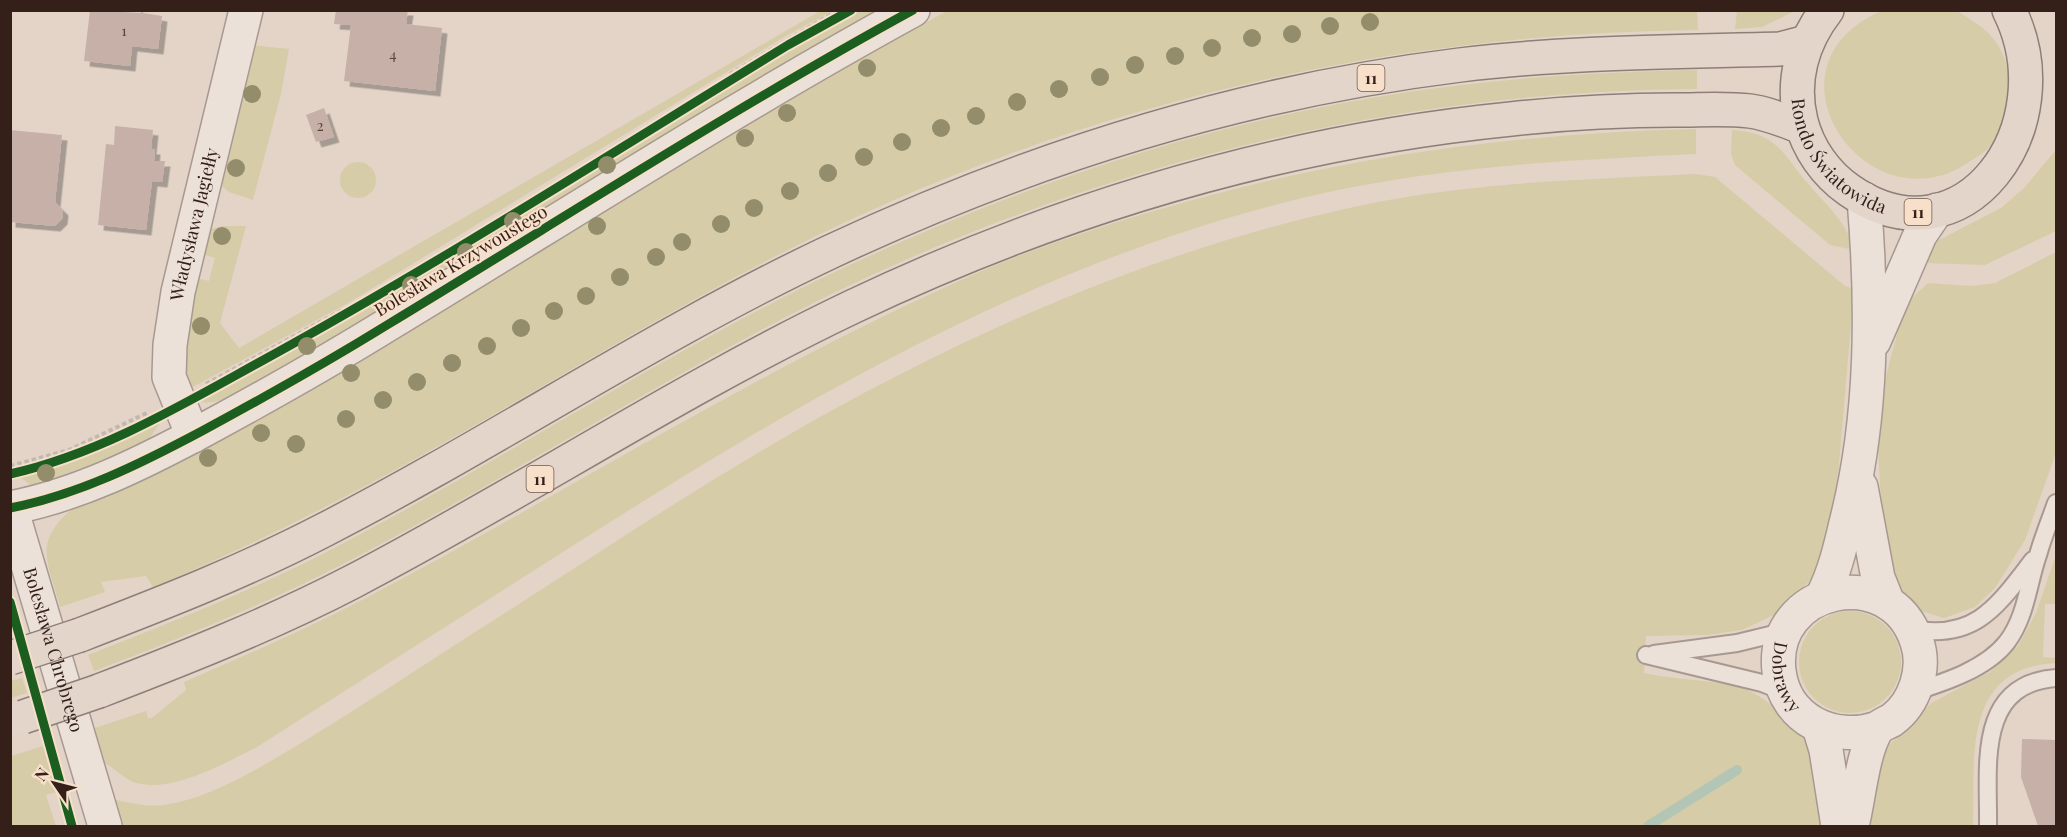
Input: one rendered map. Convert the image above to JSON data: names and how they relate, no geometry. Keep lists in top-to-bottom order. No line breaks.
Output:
{"streets":{"main road":["11","Rondo Światowida"],"street":["Władysława Jagiełły","Bolesława Krzywoustego","Bolesława Chrobrego","Dobrawy"]},"crossings":[["11","Rondo Światowida"],["Władysława Jagiełły","Bolesława Krzywoustego"],["Bolesława Krzywoustego","Bolesława Chrobrego"]],"house_numbers":["1","4","2"],"north":"top left"}
